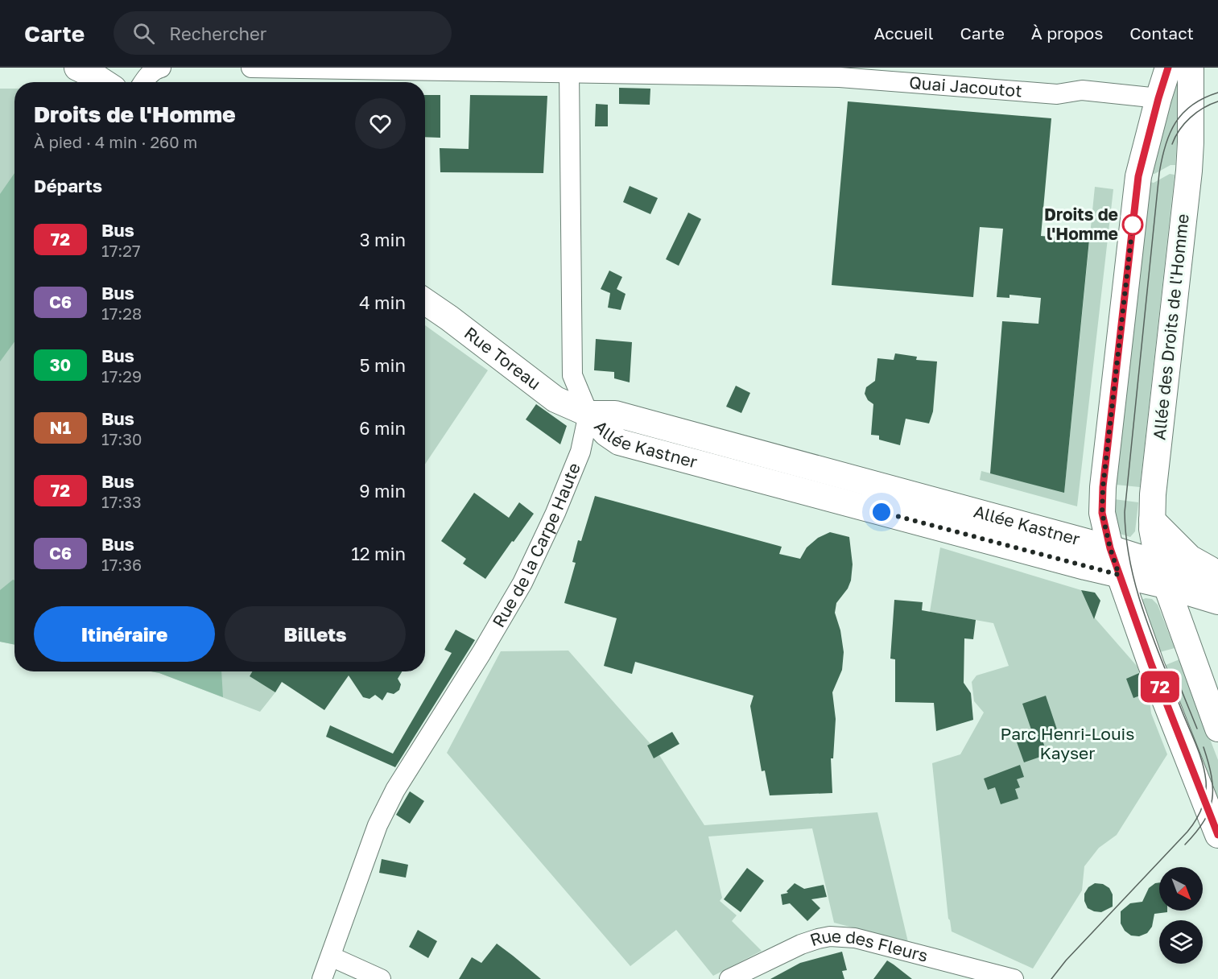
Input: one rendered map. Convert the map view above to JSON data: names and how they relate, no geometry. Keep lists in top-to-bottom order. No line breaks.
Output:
{"streets":{"main road":["Allée des Droits de l'Homme","Rue Toreau","Allée Kastner"],"street":["Quai Jacoutot","Rue de la Carpe Haute","Rue des Fleurs"]},"crossings":[["Allée des Droits de l'Homme","Allée Kastner"],["Rue Toreau","Allée Kastner"],["Rue Toreau","Rue de la Carpe Haute"],["Allée Kastner","Rue de la Carpe Haute"]],"parks":["Parc Henri-Louis Kayser"],"places":["Droits de l'Homme"],"lines":["bus line 72"],"north":"bottom right","page":{"header":"Carte","search":"Rechercher","nav":["Accueil","Carte","À propos","Contact"],"on_map":"72","heading":[["Droits de l'Homme","À pied · 4 min · 260 m"],"Départs"],"list":[{"mark":"72","name":"Bus","note":"17:27","value":"3 min"},{"mark":"C6","name":"Bus","note":"17:28","value":"4 min"},{"mark":"30","name":"Bus","note":"17:29","value":"5 min"},{"mark":"N1","name":"Bus","note":"17:30","value":"6 min"},{"mark":"72","name":"Bus","note":"17:33","value":"9 min"},{"mark":"C6","name":"Bus","note":"17:36","value":"12 min"}],"buttons":["Itinéraire","Billets"]}}
